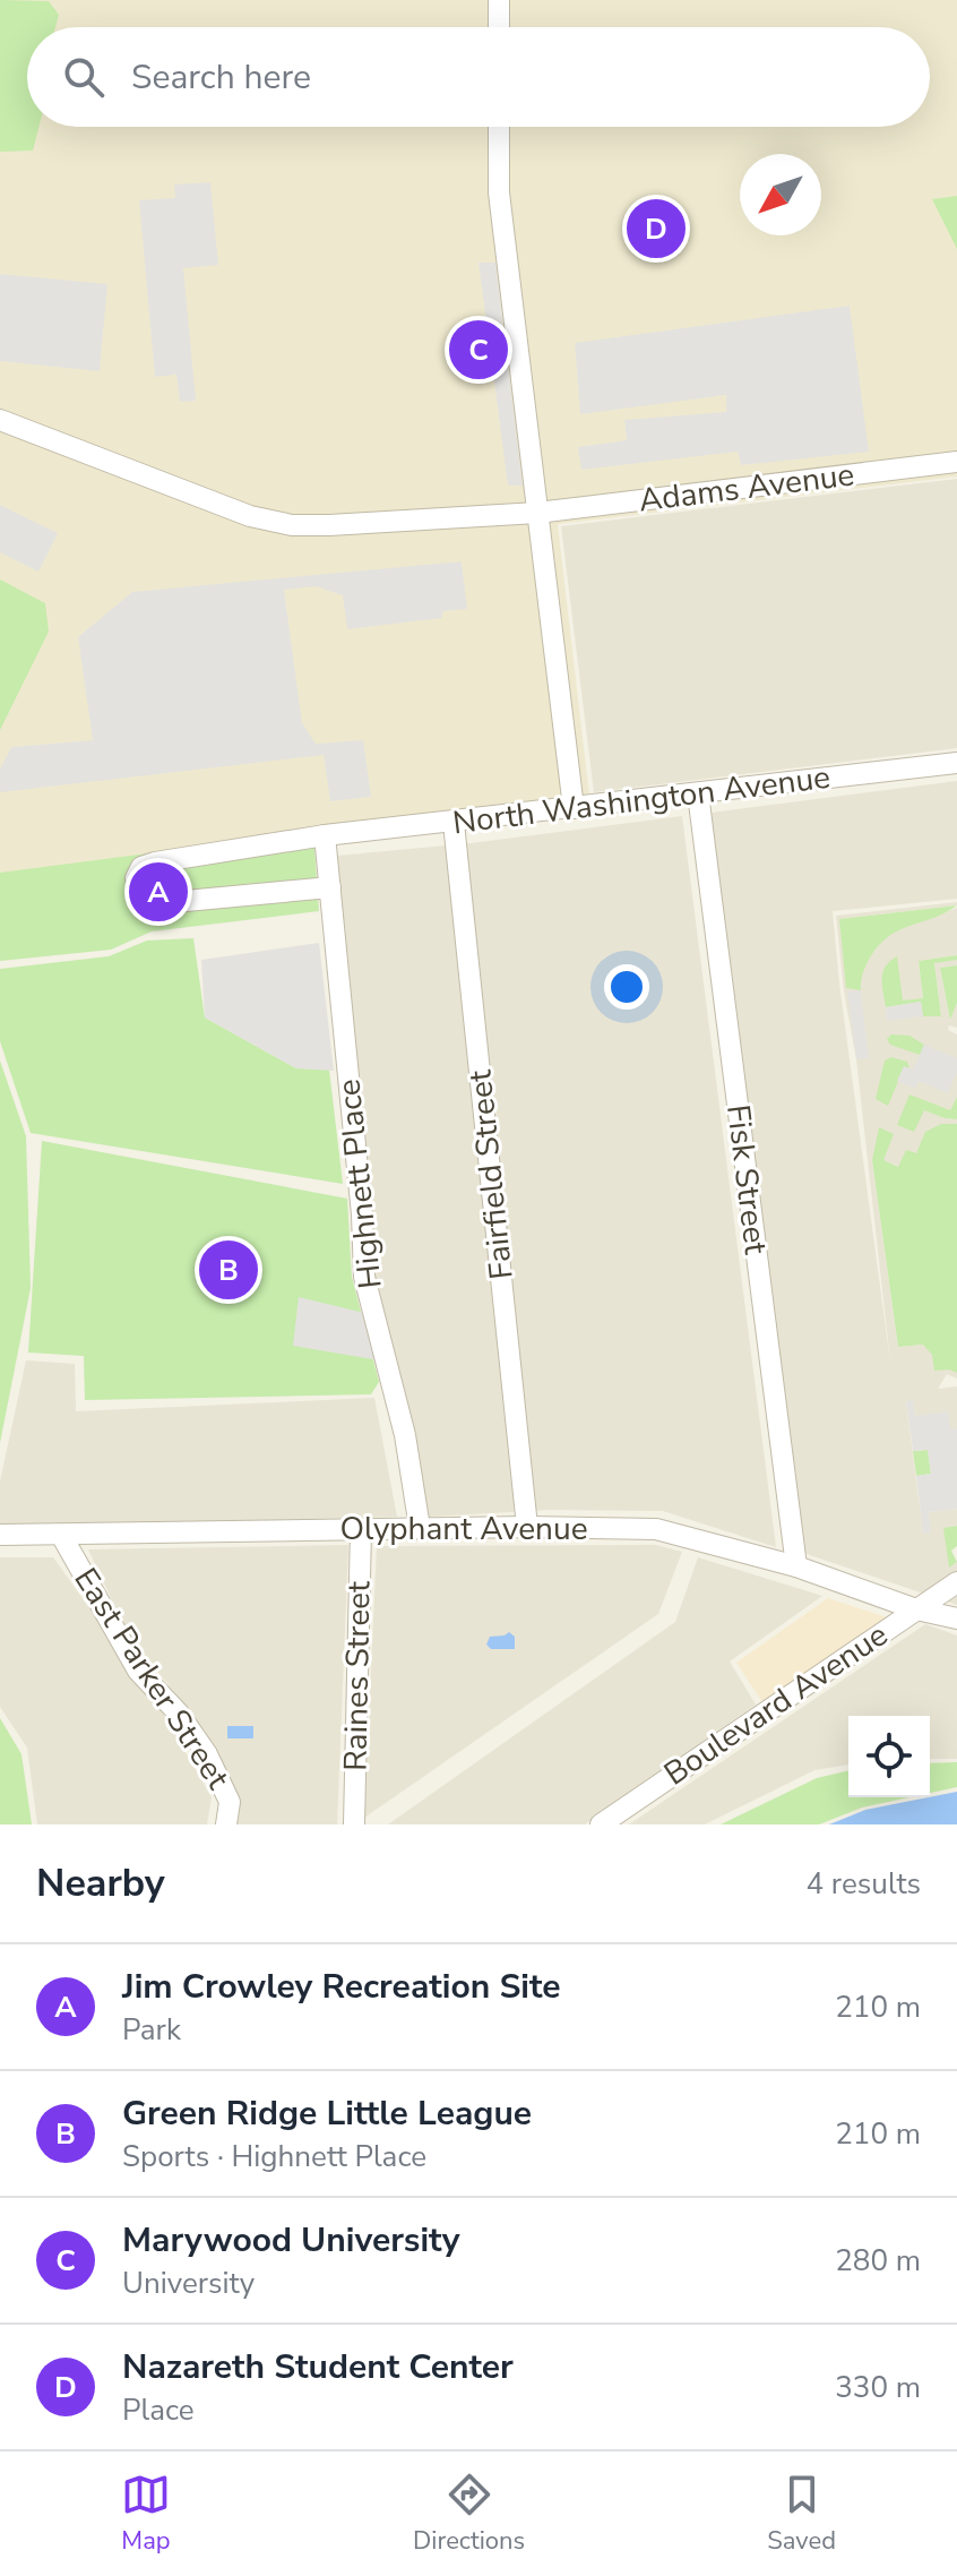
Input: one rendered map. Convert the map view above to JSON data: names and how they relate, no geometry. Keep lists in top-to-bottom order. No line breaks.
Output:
{"streets":{"street":["Adams Avenue","North Washington Avenue","Fairfield Street","Fisk Street","Highnett Place","Olyphant Avenue","Raines Street","East Parker Street","Boulevard Avenue"]},"crossings":[["North Washington Avenue","Fairfield Street"],["North Washington Avenue","Fisk Street"],["North Washington Avenue","Highnett Place"],["Fairfield Street","Olyphant Avenue"],["Fisk Street","Olyphant Avenue"],["Highnett Place","Olyphant Avenue"],["Olyphant Avenue","Raines Street"],["Olyphant Avenue","East Parker Street"],["Olyphant Avenue","Boulevard Avenue"]],"north":"bottom left","page":{"search":"Search here","pins":["D","C","A","B"],"heading":["Nearby","4 results"],"list":[{"mark":"A","name":"Jim Crowley Recreation Site","note":"Park","value":"210 m"},{"mark":"B","name":"Green Ridge Little League","note":"Sports · Highnett Place","value":"210 m"},{"mark":"C","name":"Marywood University","note":"University","value":"280 m"},{"mark":"D","name":"Nazareth Student Center","note":"Place","value":"330 m"}],"nav":["Map","Directions","Saved"]}}
